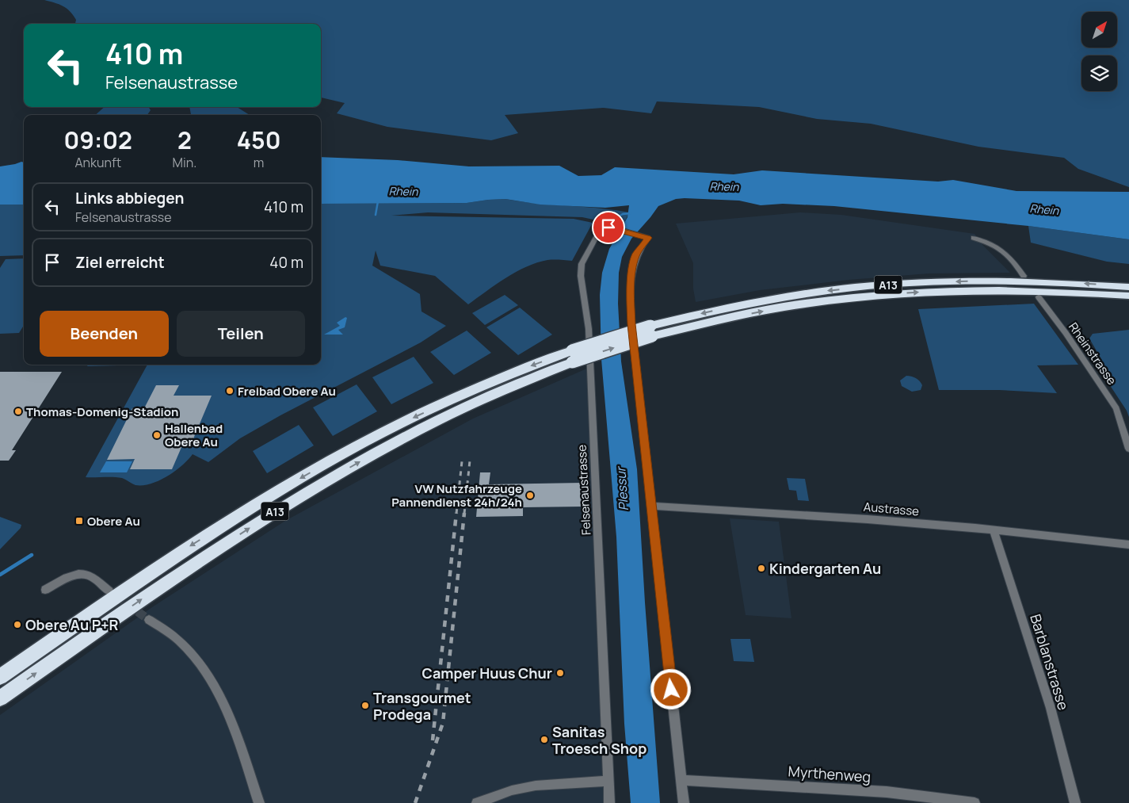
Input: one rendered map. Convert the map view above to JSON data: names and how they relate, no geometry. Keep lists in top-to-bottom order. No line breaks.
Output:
{"streets":{"highway":["A13"],"street":["Rheinstrasse","Felsenaustrasse","Austrasse","Barblanstrasse","Myrthenweg"]},"crossings":[["Felsenaustrasse","Austrasse"],["Austrasse","Barblanstrasse"]],"water":["Rhein","Plessur"],"places":{"other":["Freibad Obere Au","Thomas-Domenig-Stadion","Hallenbad Obere Au","VW Nutzfahrzeuge Pannendienst 24h/24h","Kindergarten Au","Obere Au P+R","Camper Huus Chur","Transgourmet Prodega","Sanitas Troesch Shop"],"transit":["Obere Au"]},"north":"top right","page":{"turn":["410 m","Felsenaustrasse"],"eta":["09:02","Ankunft","2","Min.","450","m"],"list":[{"name":"Links abbiegen","note":"Felsenaustrasse","value":"410 m"},{"name":"Ziel erreicht","value":"40 m"}],"buttons":["Beenden","Teilen"]}}
